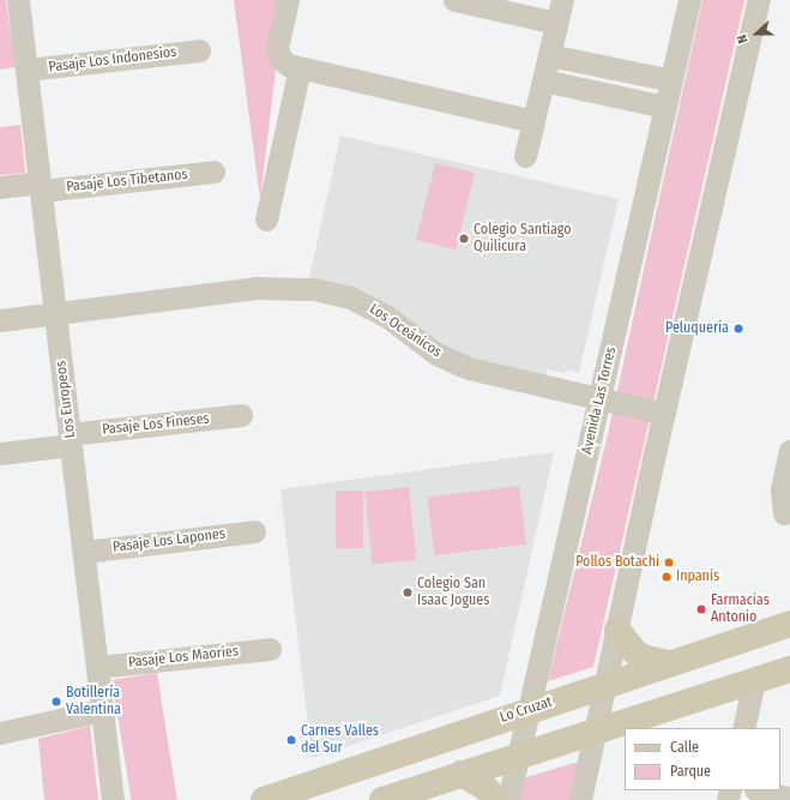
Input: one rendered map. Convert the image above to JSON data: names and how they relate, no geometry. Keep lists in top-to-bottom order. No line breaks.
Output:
{"streets":{"main road":["Lo Cruzat"],"street":["Pasaje Los Indonesios","Pasaje Los Tibetanos","Los Oceánicos","Los Europeos","Avenida Las Torres","Pasaje Los Fineses","Pasaje Los Lapones","Pasaje Los Maoríes"]},"crossings":[["Pasaje Los Indonesios","Los Europeos"],["Pasaje Los Tibetanos","Los Europeos"],["Los Oceánicos","Los Europeos"],["Los Oceánicos","Avenida Las Torres"],["Los Europeos","Pasaje Los Fineses"],["Los Europeos","Pasaje Los Lapones"],["Los Europeos","Pasaje Los Maoríes"],["Avenida Las Torres","Lo Cruzat"]],"places":["Colegio Santiago Quilicura","Peluquería","Pollos Botachi","Inpanis","Colegio San Isaac Jogues","Farmacias Antonio","Botillería Valentina","Carnes Valles del Sur"],"legend":["Calle","Parque"],"north":"left"}
